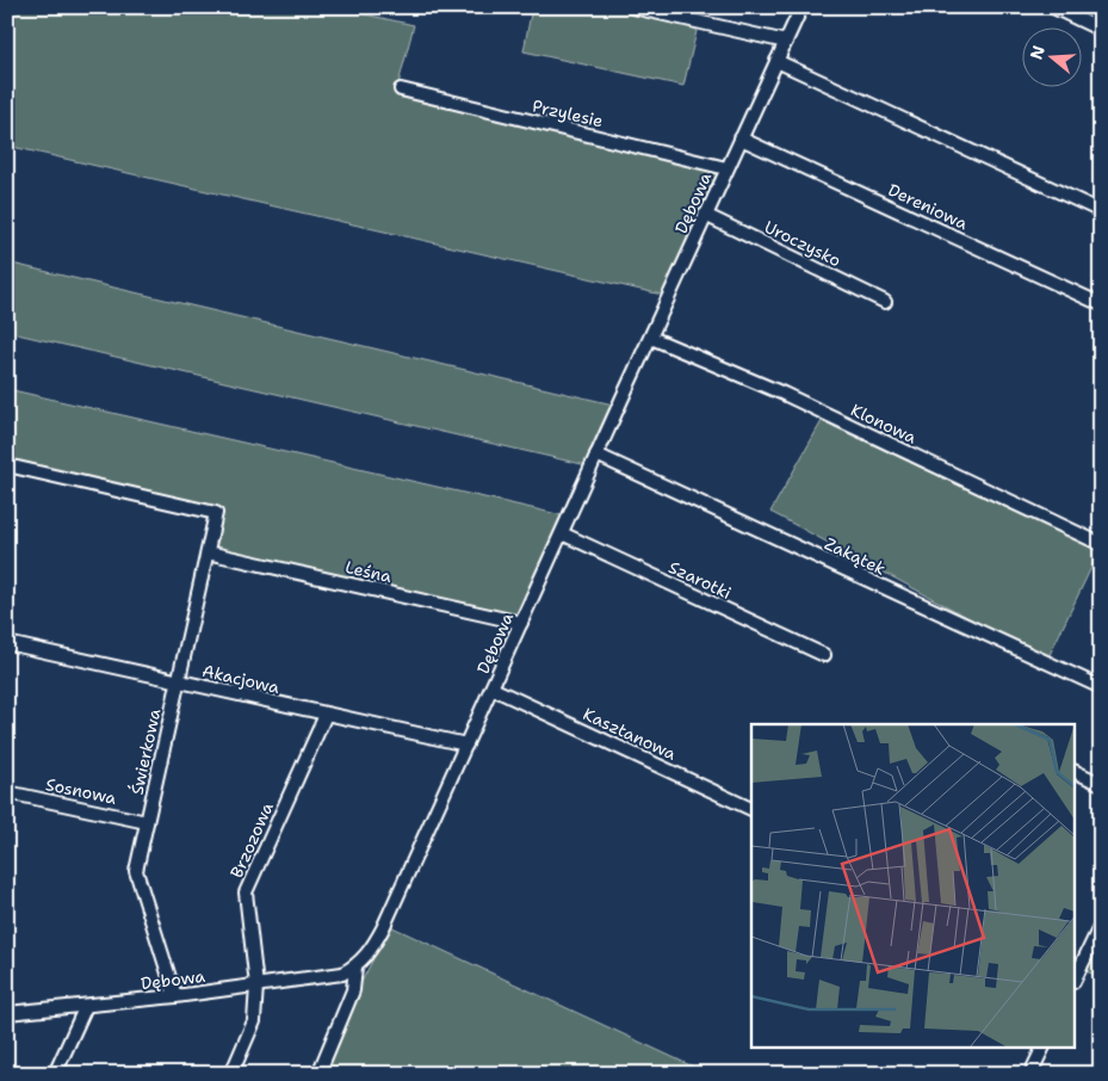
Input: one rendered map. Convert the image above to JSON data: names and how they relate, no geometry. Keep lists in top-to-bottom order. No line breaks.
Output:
{"streets":{"street":["Przylesie","Dębowa","Dereniowa","Uroczysko","Klonowa","Zakątek","Leśna","Szarotki","Akacjowa","Kasztanowa","Świerkowa","Sosnowa","Brzozowa"]},"crossings":[["Przylesie","Dębowa"],["Dębowa","Dereniowa"],["Dębowa","Uroczysko"],["Dębowa","Klonowa"],["Dębowa","Zakątek"],["Dębowa","Leśna"],["Dębowa","Szarotki"],["Dębowa","Akacjowa"],["Dębowa","Kasztanowa"],["Dębowa","Świerkowa"],["Dębowa","Brzozowa"],["Leśna","Świerkowa"],["Akacjowa","Świerkowa"],["Akacjowa","Brzozowa"],["Świerkowa","Sosnowa"]],"north":"left"}
